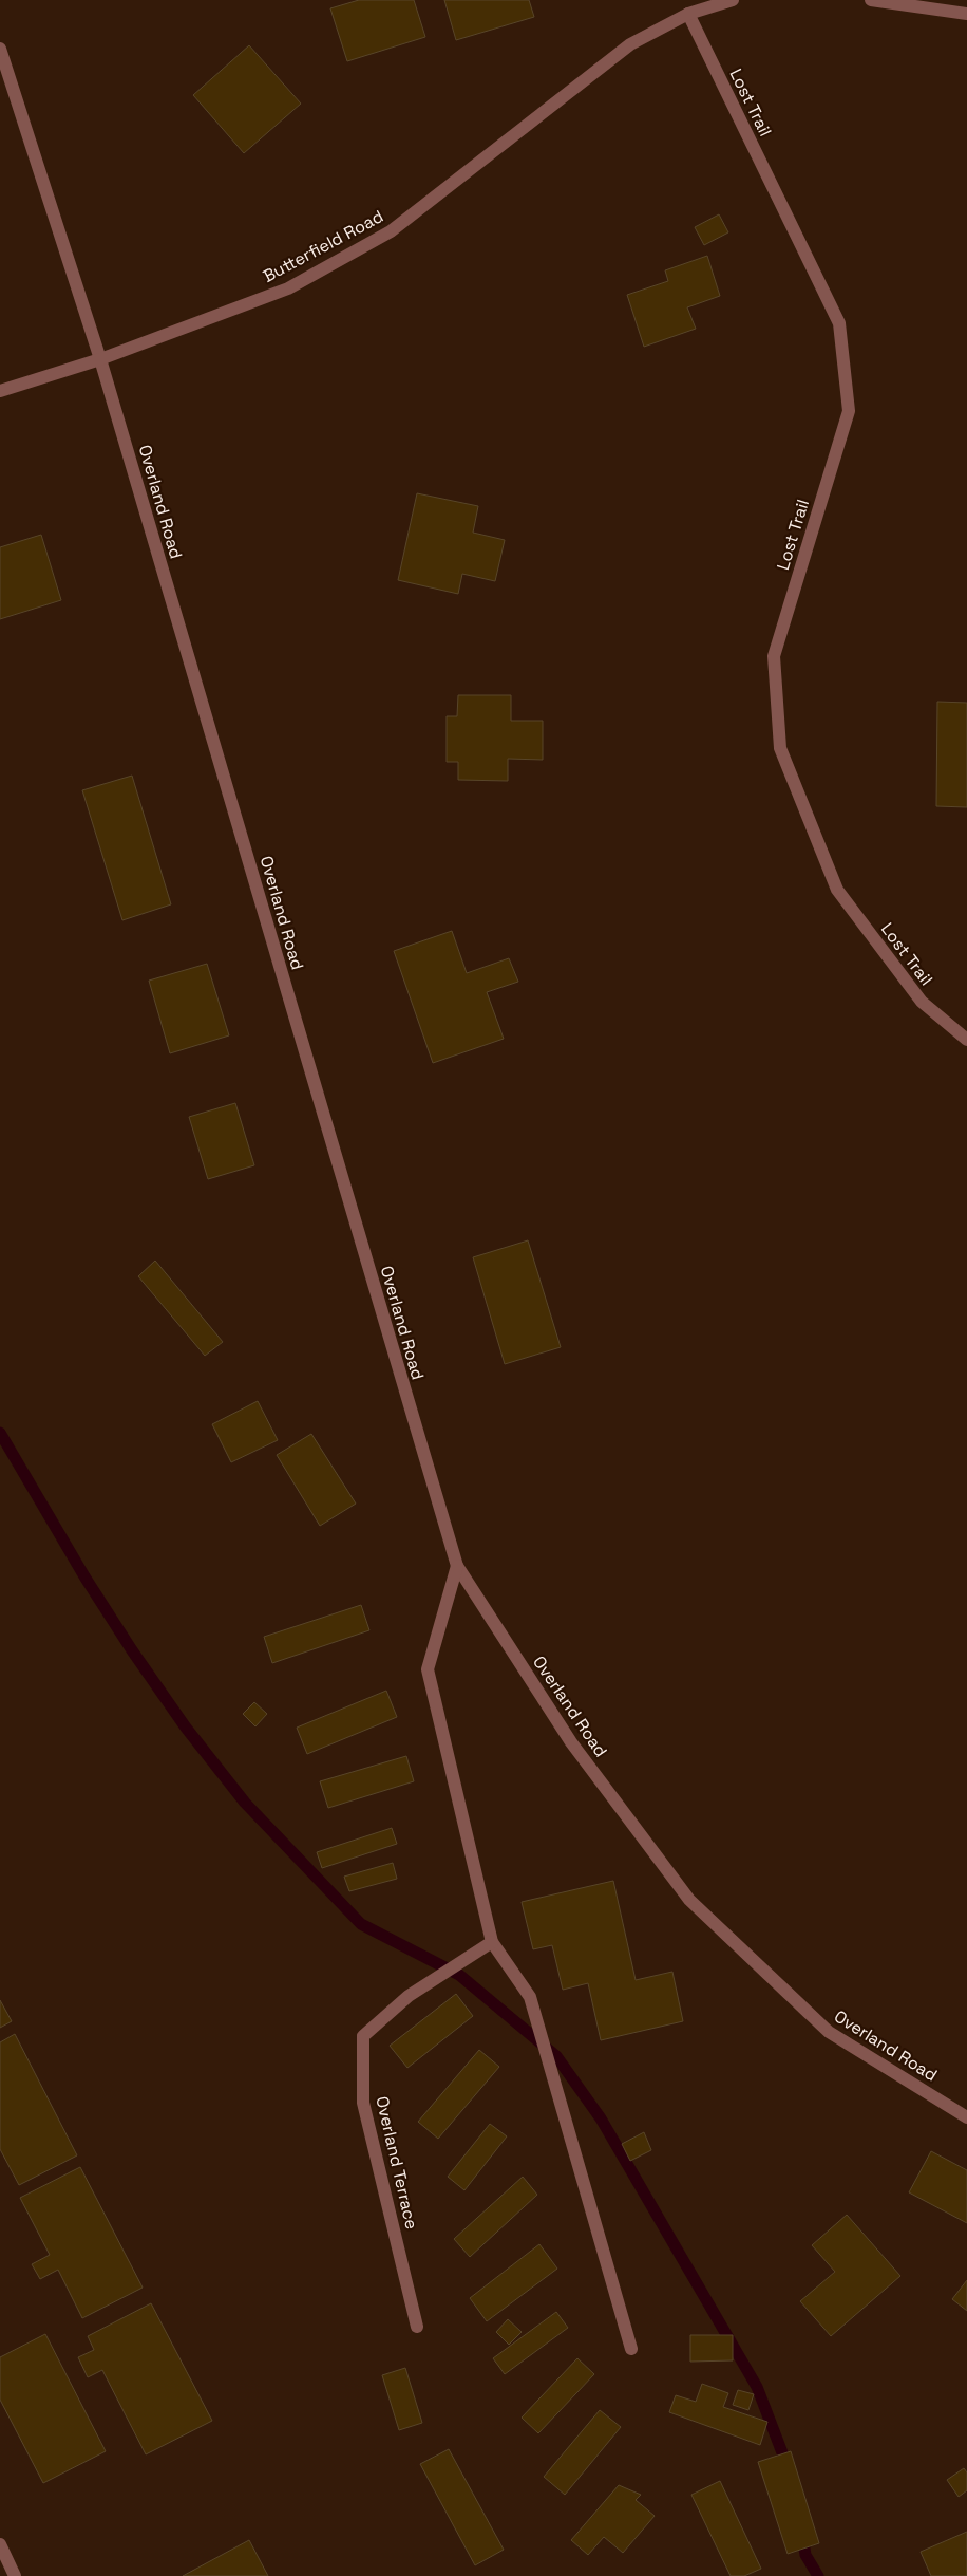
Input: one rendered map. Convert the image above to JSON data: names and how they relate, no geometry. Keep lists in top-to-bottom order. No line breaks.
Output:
{"streets":{"street":["Lost Trail","Butterfield Road","Overland Road","Overland Terrace"]},"crossings":[["Lost Trail","Butterfield Road"],["Butterfield Road","Overland Road"]]}
